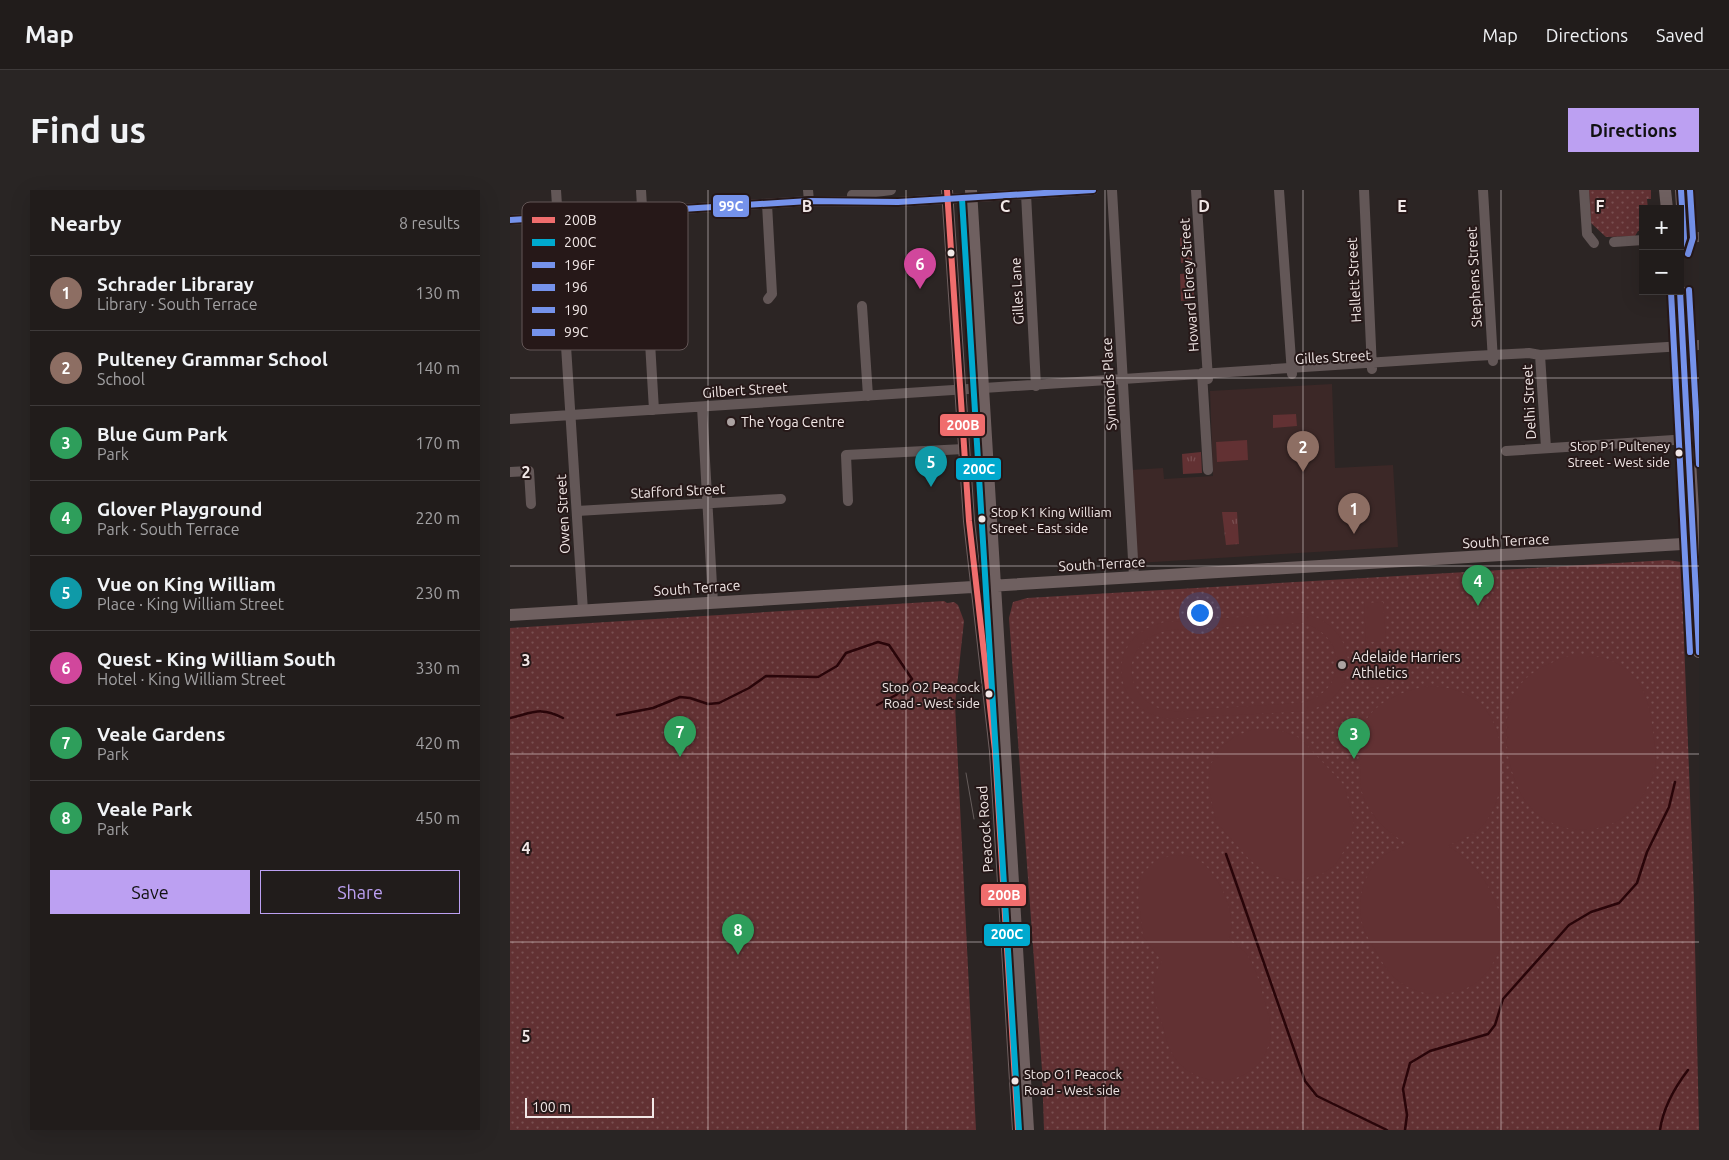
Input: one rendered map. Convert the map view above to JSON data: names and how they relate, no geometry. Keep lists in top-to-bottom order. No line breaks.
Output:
{"streets":{"main road":["South Terrace","Peacock Road"],"street":["Stephens Street","Hallett Street","Howard Florey Street","Gilles Lane","Gilles Street","Symonds Place","Gilbert Street","Delhi Street","Stafford Street","Owen Street"]},"crossings":[["Stephens Street","Gilles Street"],["Hallett Street","Gilles Street"],["Howard Florey Street","Gilles Street"],["Gilles Lane","Gilles Street"],["Gilles Street","Symonds Place"],["Gilles Street","Gilbert Street"],["Gilles Street","Delhi Street"],["Gilles Street","Peacock Road"],["Symonds Place","South Terrace"],["Gilbert Street","Owen Street"],["Gilbert Street","Peacock Road"],["Stafford Street","Owen Street"],["Owen Street","South Terrace"],["South Terrace","Peacock Road"]],"places":["The Yoga Centre","Stop P1 Pulteney Street - West side","Stop K1 King William Street - East side","Adelaide Harriers Athletics","Stop O2 Peacock Road - West side","Stop O1 Peacock Road - West side"],"lines":["transit line 200B","transit line 196F","transit line 196","transit line 99C","transit line 200C","transit line 190"],"legend":["200B","200C","196F","196","190","99C"],"scale_bar":"100 m","page":{"header":"Map","nav":["Map","Directions","Saved"],"buttons":["Directions",["Save","Share"]],"title":"Find us","heading":["Nearby","8 results"],"map_buttons":["+","−"],"pins":["6","2","5","1","4","7","3","8"],"list":[{"mark":"1","name":"Schrader Libraray","note":"Library · South Terrace","value":"130 m"},{"mark":"2","name":"Pulteney Grammar School","note":"School","value":"140 m"},{"mark":"3","name":"Blue Gum Park","note":"Park","value":"170 m"},{"mark":"4","name":"Glover Playground","note":"Park · South Terrace","value":"220 m"},{"mark":"5","name":"Vue on King William","note":"Place · King William Street","value":"230 m"},{"mark":"6","name":"Quest - King William South","note":"Hotel · King William Street","value":"330 m"},{"mark":"7","name":"Veale Gardens","note":"Park","value":"420 m"},{"mark":"8","name":"Veale Park","note":"Park","value":"450 m"}],"scale":"100 m"},"grid":{"columns":["B","C","D","E","F"],"rows":["2","3","4","5"]}}
